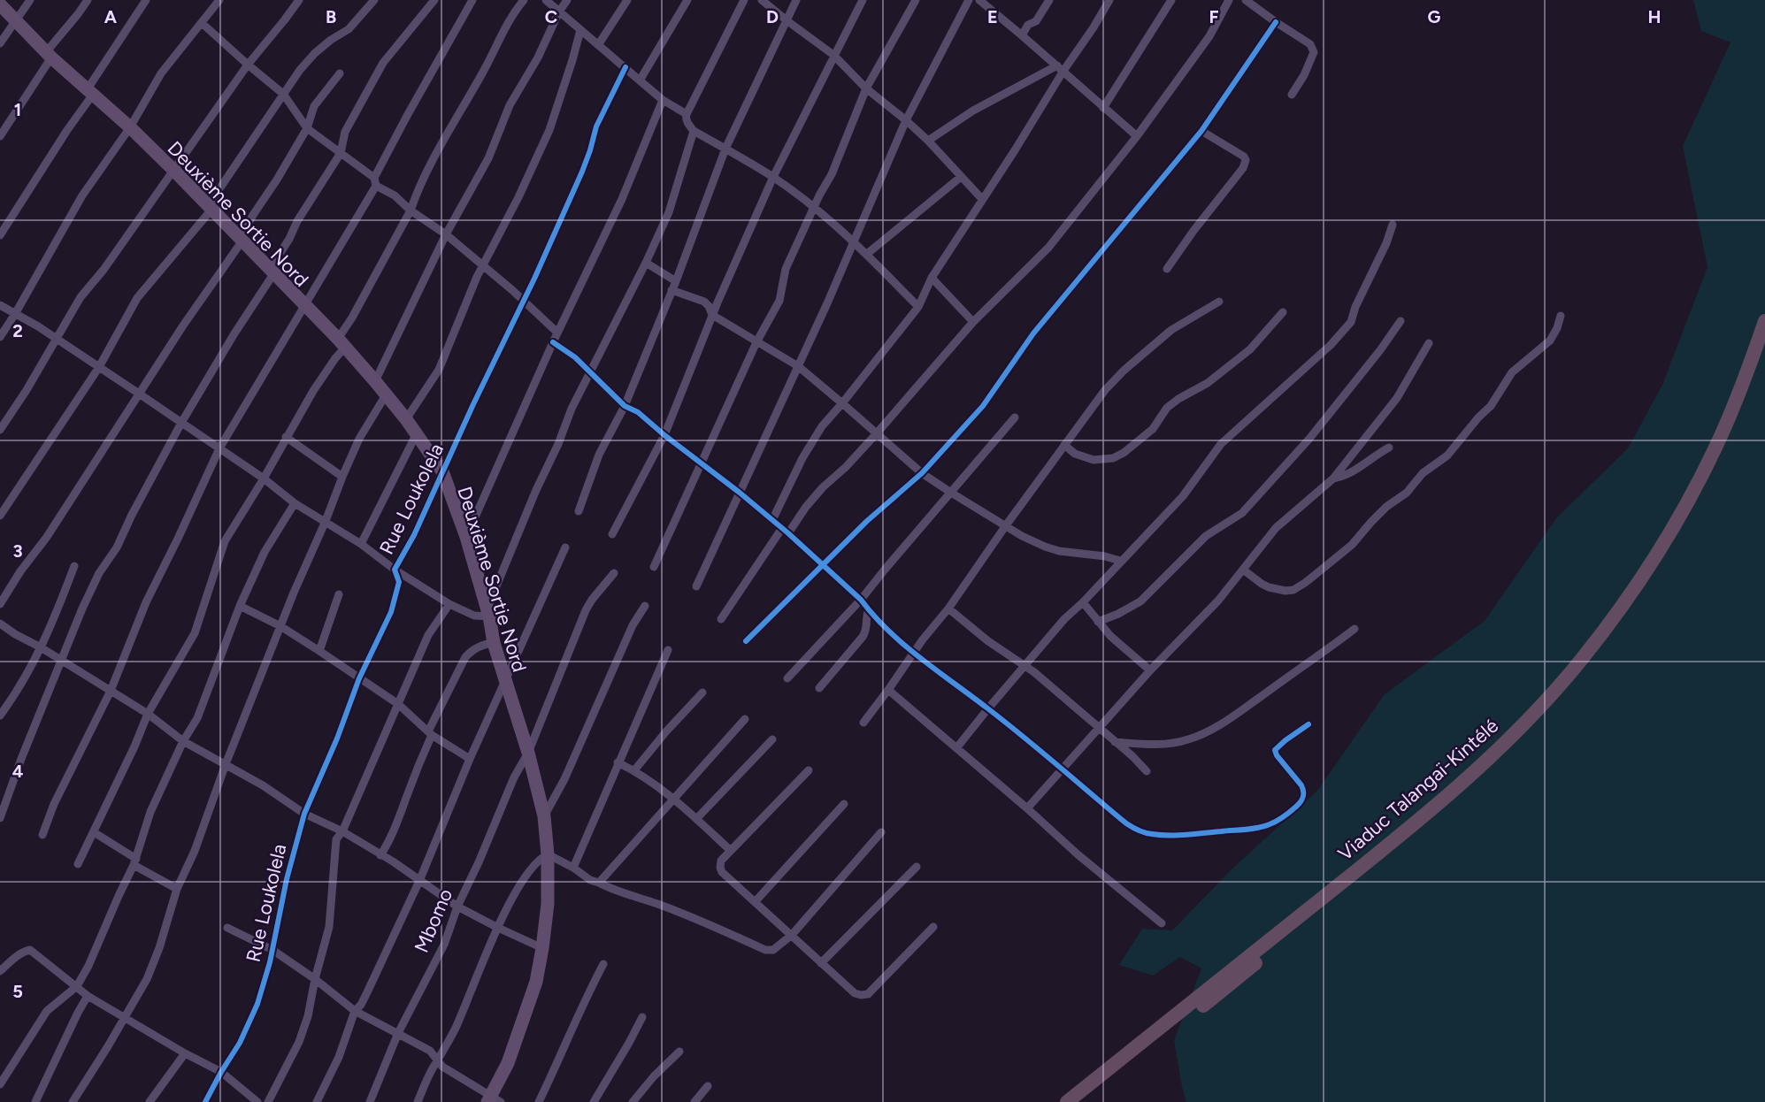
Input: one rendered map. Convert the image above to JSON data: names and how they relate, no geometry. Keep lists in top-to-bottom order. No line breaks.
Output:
{"streets":{"highway":["Viaduc Talangaï-Kintélé"],"main road":["Deuxième Sortie Nord"],"street":["Rue Loukolela","Mbomo"]},"crossings":[["Deuxième Sortie Nord","Rue Loukolela"],["Deuxième Sortie Nord","Mbomo"]],"grid":{"columns":["A","B","C","D","E","F","G","H"],"rows":["1","2","3","4","5"]}}
